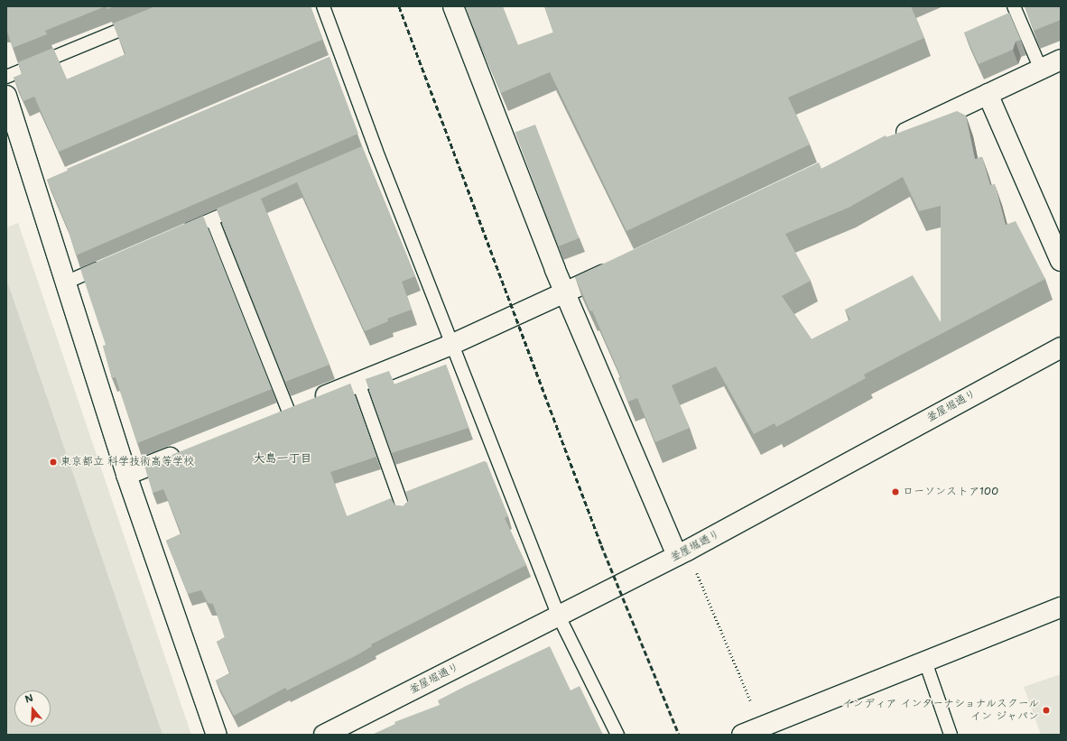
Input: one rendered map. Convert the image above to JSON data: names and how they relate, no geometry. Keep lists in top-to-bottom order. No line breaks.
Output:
{"streets":{"street":["釜屋堀通り"]},"districts":["大島一丁目"],"places":["東京都立 科学技術高等学校","ローソンストア100","インディア インターナショナルスクール イン ジャパン"],"north":"top"}
